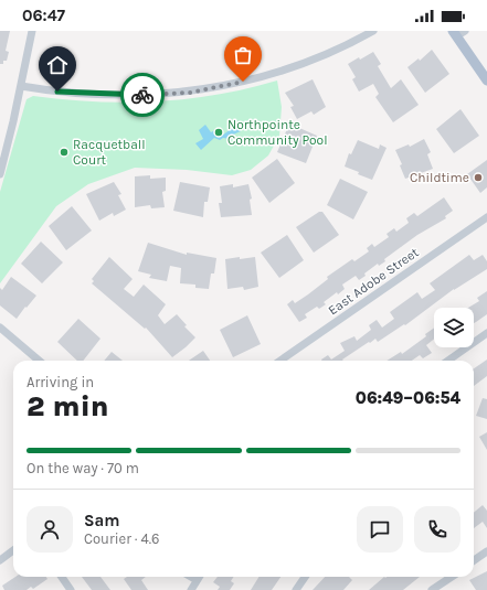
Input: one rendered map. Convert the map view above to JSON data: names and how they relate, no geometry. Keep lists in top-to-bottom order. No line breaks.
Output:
{"streets":{"street":["East Adobe Street"]},"places":["Northpointe Community Pool","Racquetball Court","Childtime"],"page":{"status":"06:47","heading":["2 min","Arriving in","06:49–06:54"],"panel":["Sam","Courier · 4.6"],"bar":"On the way · 70 m"}}
